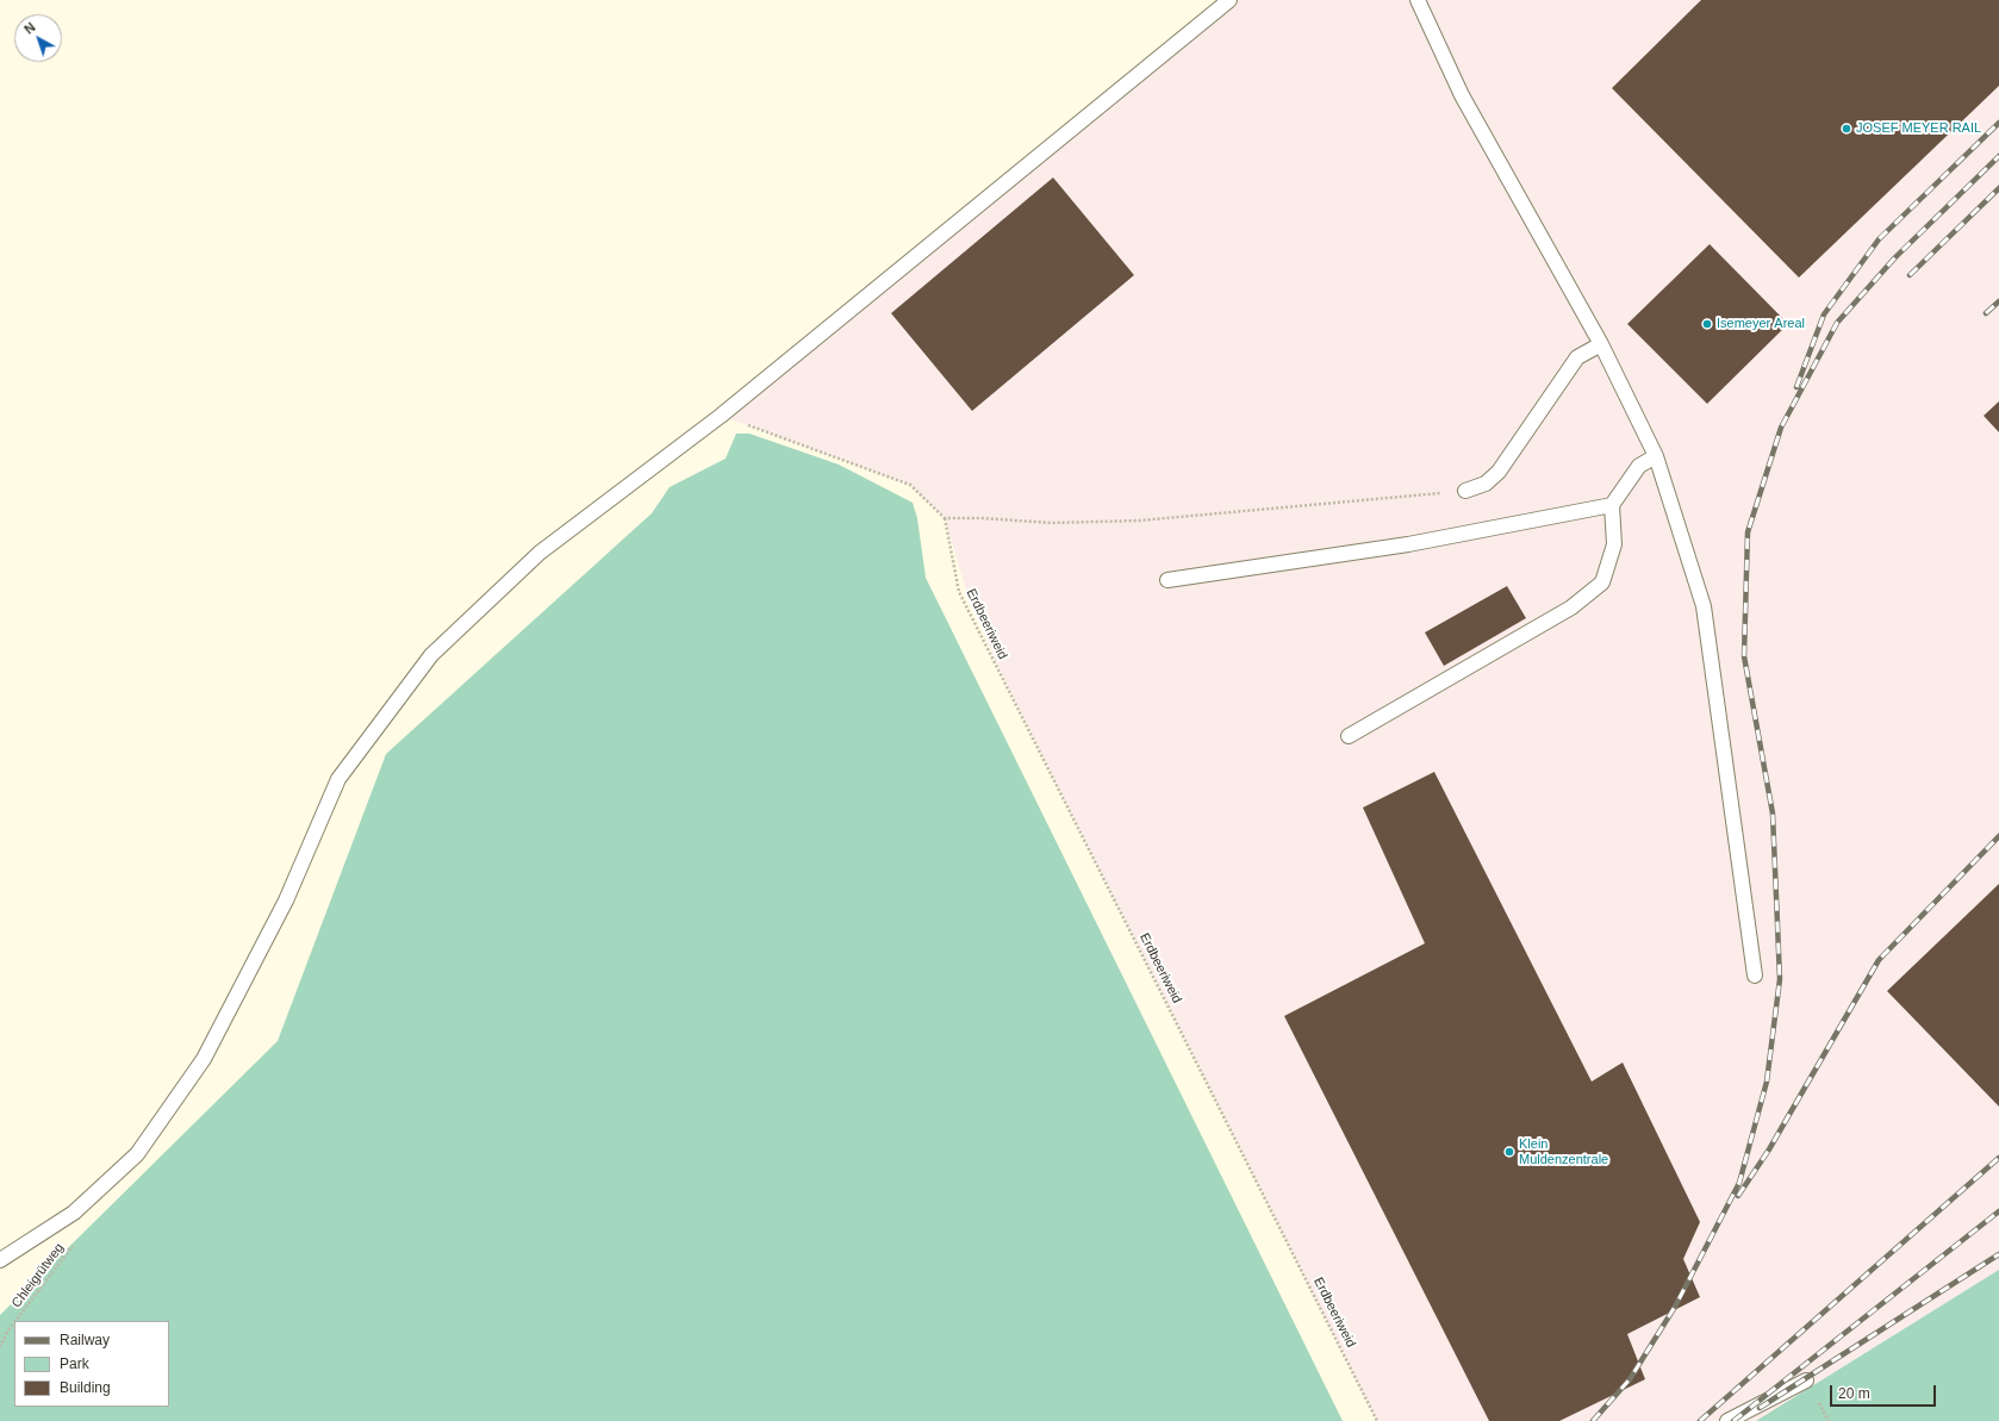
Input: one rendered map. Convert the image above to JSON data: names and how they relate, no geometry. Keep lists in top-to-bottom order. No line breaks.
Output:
{"streets":{"path":["Erdbeeriweid","Chleigrütweg"]},"places":["JOSEF MEYER RAIL","Isemeyer Areal","Klein Muldenzentrale"],"legend":["Railway","Park","Building"],"scale_bar":"20 m","north":"top left"}
